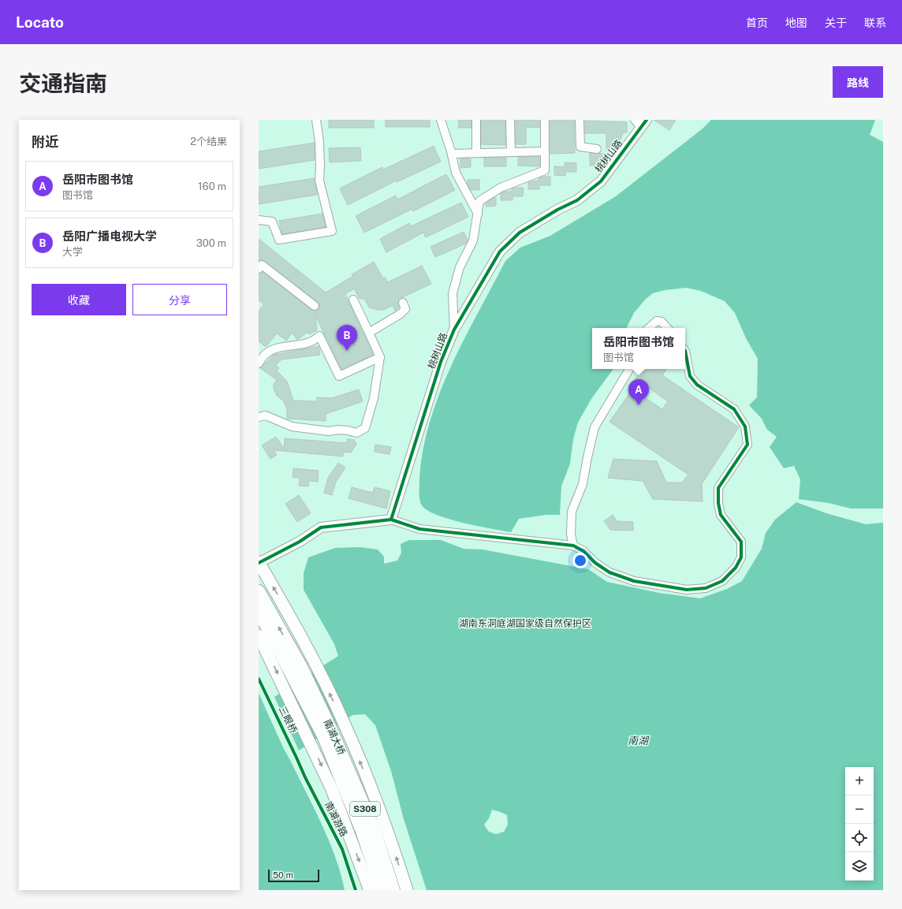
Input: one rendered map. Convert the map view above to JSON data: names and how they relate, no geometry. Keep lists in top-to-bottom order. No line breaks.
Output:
{"streets":{"highway":["南湖大桥","S308"],"street":["桃树山路"],"cycle path":["三眼桥"]},"water":["南湖"],"parks":["湖南东洞庭湖国家级自然保护区"],"scale_bar":"50 m","page":{"header":"Locato","nav":["首页","地图","关于","联系"],"title":"交通指南","buttons":["路线",["收藏","分享"]],"heading":["附近","2个结果"],"list":[{"mark":"A","name":"岳阳市图书馆","note":"图书馆","value":"160 m"},{"mark":"B","name":"岳阳广播电视大学","note":"大学","value":"300 m"}],"pins":["B","A"],"popup":["岳阳市图书馆","图书馆"],"map_buttons":["+","−"],"scale":"50 m"}}
